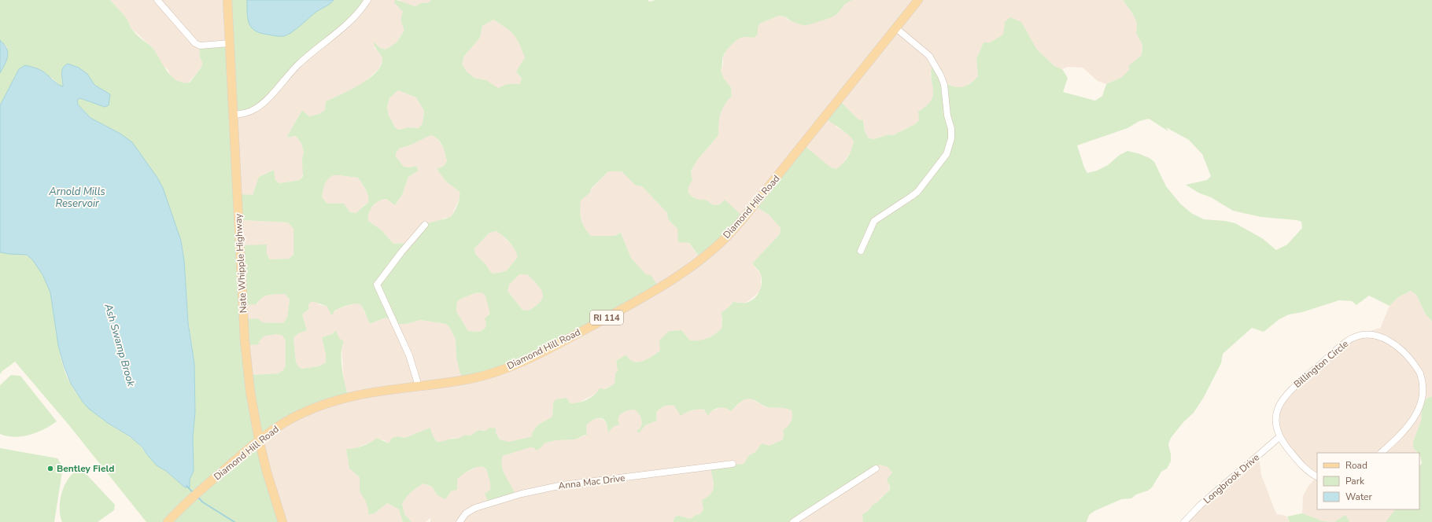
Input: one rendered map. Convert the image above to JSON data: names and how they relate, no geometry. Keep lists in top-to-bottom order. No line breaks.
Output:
{"streets":{"main road":["Diamond Hill Road","Nate Whipple Highway","RI 114"],"street":["Billington Circle","Longbrook Drive","Anna Mac Drive"]},"crossings":[["Diamond Hill Road","Nate Whipple Highway"],["Billington Circle","Longbrook Drive"]],"water":["Arnold Mills Reservoir","Ash Swamp Brook"],"places":["Bentley Field"],"legend":["Road","Park","Water"]}
